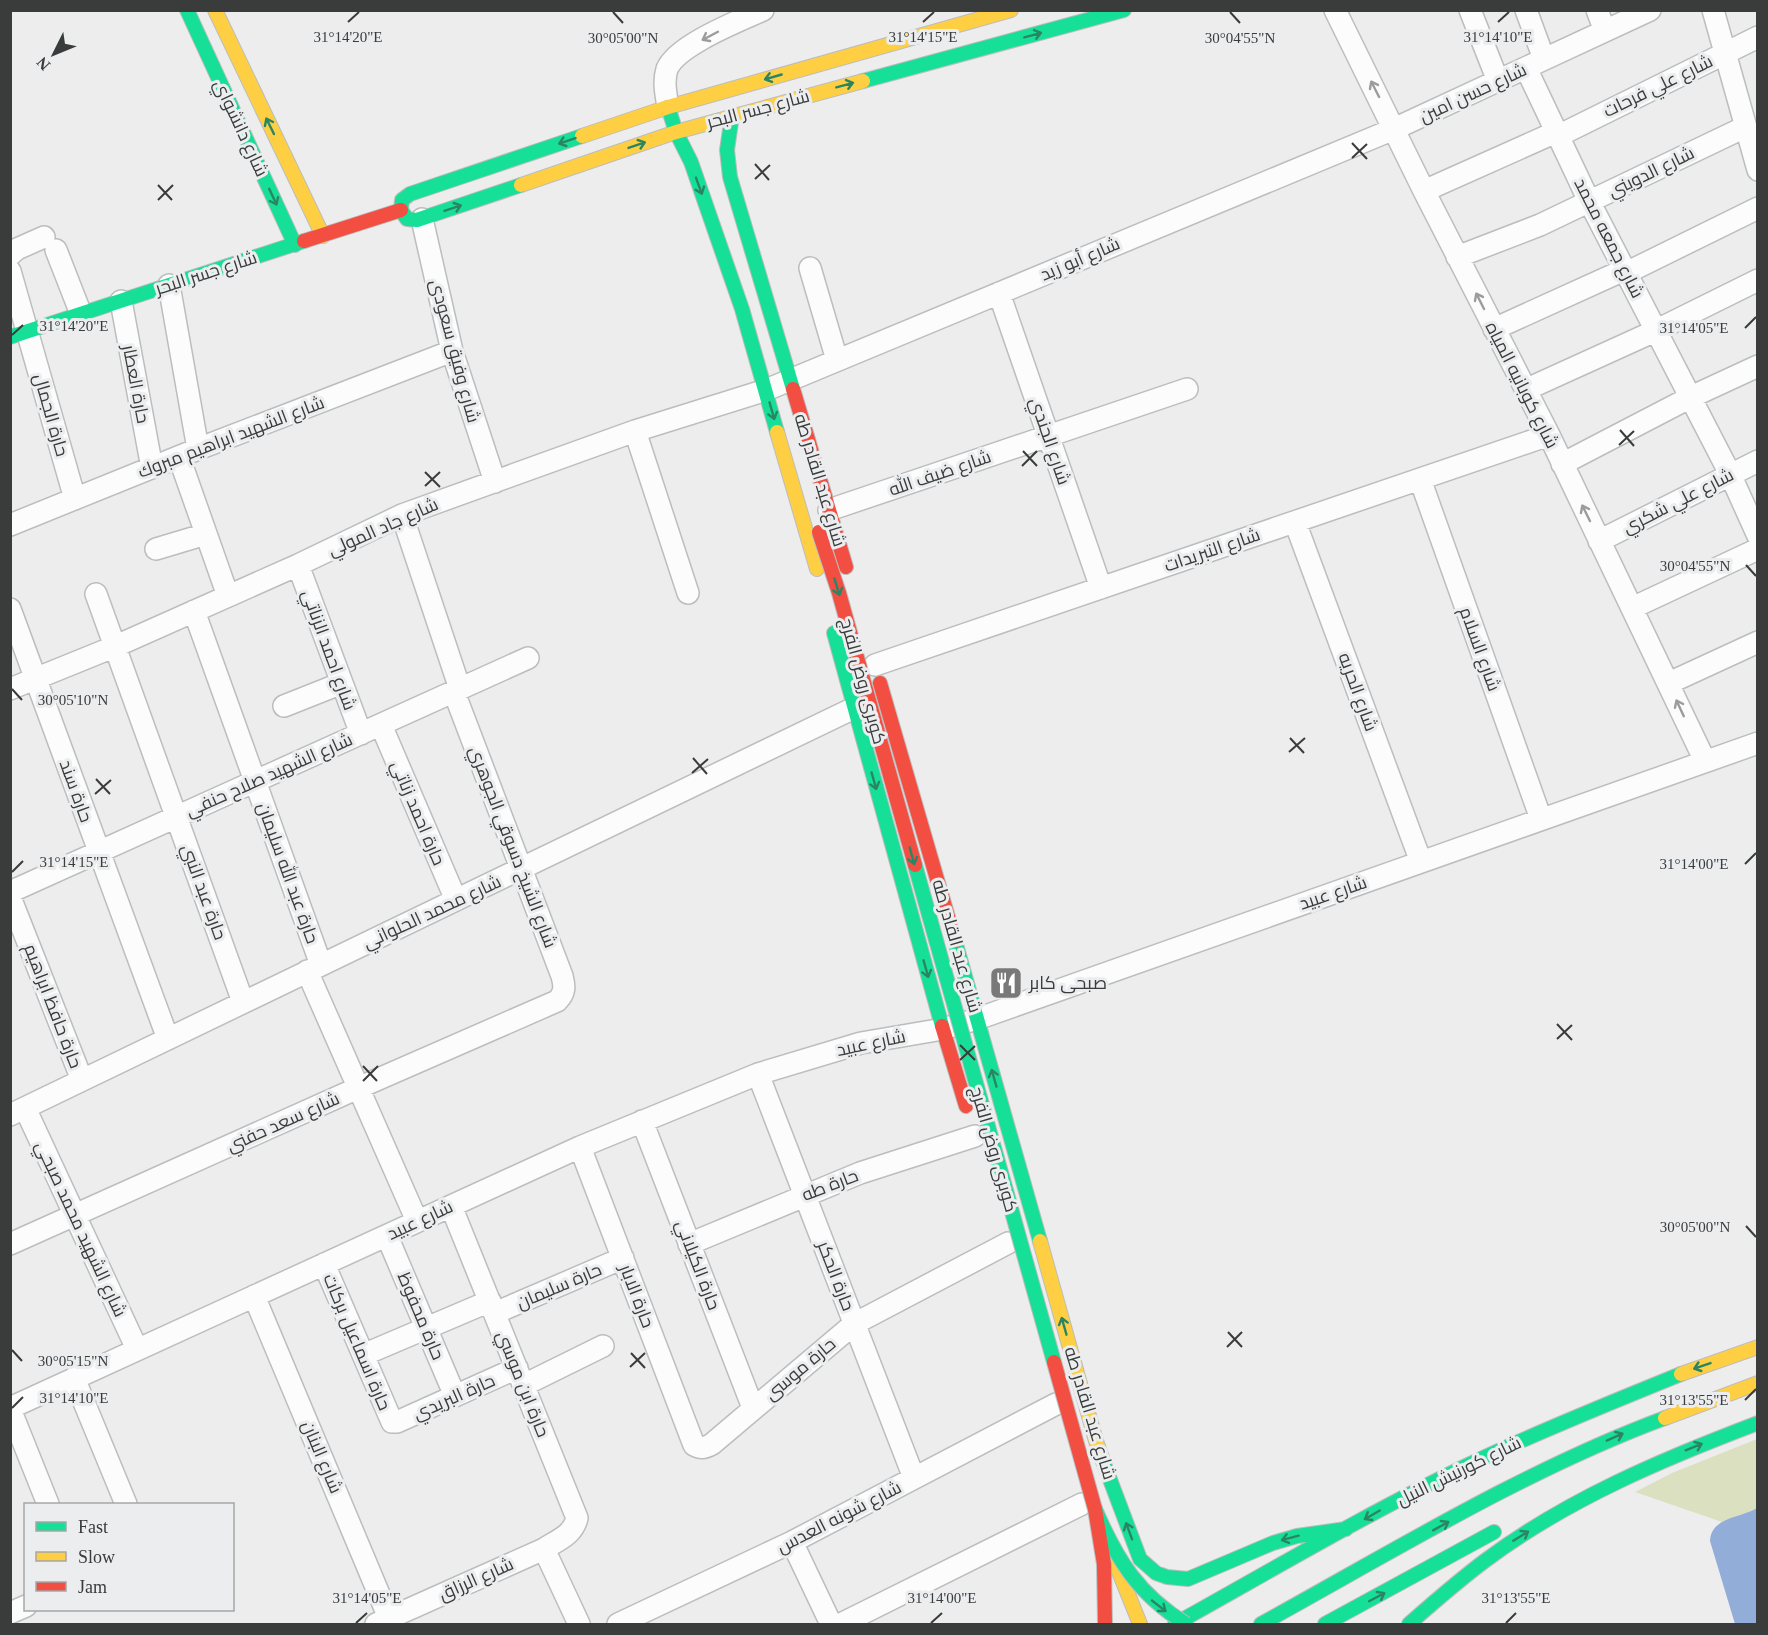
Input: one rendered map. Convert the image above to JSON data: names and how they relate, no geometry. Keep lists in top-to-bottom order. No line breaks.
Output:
{"streets":{"main road":["شارع جسر البحر","شارع دانشواي","شارع عبد القادر طه","كوبرى روض الفرج","شارع كورنيش النيل"],"street":["شارع علي فرحات","شارع حسن امين","شارع الدويني","شارع جمعه محمد","شارع أبو زيد","شارع وفيق سعودى","حارة العطار","شارع كوبانيه المياه","حارة الجمال","شارع الشهيد ابراهيم مبروك","شارع الجندي","شارع ضيف الله","شارع علي شكري","شارع جاد المولي","شارع التبريدات","شارع السلام","شارع احمد الزناتي","شارع الحريه","شارع الشهيد صلاح حنفي","حارة سند","حارة احمد زناتي","شارع الشيخ دسوقي الجوهري","حارة عبد الله سليمان","حارة عبد النبي","شارع عبيد","شارع محمد الحلواني","حارة حافظ ابراهيم","شارع سعد حفني","حارة طه","شارع الشهيد محمد صبحي","حارة الكيلاني","حارة الحكر","حارة سليمان","حارة الابار","حارة محفوظ","حارة اسماعيل بركات","حارة موسى","حارة ابن موسي","حارة البريدي","شارع البنان","شارع شونه العدس","شارع الرزاق"]},"crossings":[["شارع علي فرحات","شارع جمعه محمد"],["شارع علي فرحات","شارع كوبانيه المياه"],["شارع حسن امين","شارع جمعه محمد"],["شارع حسن امين","شارع أبو زيد"],["شارع حسن امين","شارع كوبانيه المياه"],["شارع جسر البحر","شارع دانشواي"],["شارع جسر البحر","شارع وفيق سعودى"],["شارع جسر البحر","حارة العطار"],["شارع جسر البحر","حارة الجمال"],["شارع جسر البحر","شارع عبد القادر طه"],["شارع الدويني","شارع جمعه محمد"],["شارع الدويني","شارع كوبانيه المياه"],["شارع جمعه محمد","شارع علي شكري"],["شارع أبو زيد","شارع كوبانيه المياه"],["شارع أبو زيد","شارع الجندي"],["شارع أبو زيد","شارع عبد القادر طه"],["شارع أبو زيد","شارع جاد المولي"],["شارع وفيق سعودى","شارع الشهيد ابراهيم مبروك"],["شارع وفيق سعودى","شارع جاد المولي"],["حارة العطار","شارع الشهيد ابراهيم مبروك"],["شارع كوبانيه المياه","شارع علي شكري"],["شارع كوبانيه المياه","شارع التبريدات"],["شارع كوبانيه المياه","شارع عبيد"],["حارة الجمال","شارع الشهيد ابراهيم مبروك"],["شارع الجندي","شارع ضيف الله"],["شارع الجندي","شارع التبريدات"],["شارع ضيف الله","شارع عبد القادر طه"],["شارع عبد القادر طه","شارع جاد المولي"],["شارع عبد القادر طه","شارع التبريدات"],["شارع عبد القادر طه","كوبرى روض الفرج"],["شارع عبد القادر طه","شارع عبيد"],["شارع عبد القادر طه","شارع محمد الحلواني"],["شارع عبد القادر طه","حارة طه"],["شارع عبد القادر طه","حارة موسى"],["شارع عبد القادر طه","شارع كورنيش النيل"],["شارع عبد القادر طه","شارع شونه العدس"],["شارع جاد المولي","شارع احمد الزناتي"],["شارع جاد المولي","حارة سند"],["شارع جاد المولي","شارع الشيخ دسوقي الجوهري"],["شارع جاد المولي","حارة عبد الله سليمان"],["شارع جاد المولي","حارة عبد النبي"],["شارع التبريدات","شارع السلام"],["شارع التبريدات","شارع الحريه"],["شارع السلام","شارع عبيد"],["شارع احمد الزناتي","شارع الشهيد صلاح حنفي"],["شارع الحريه","شارع عبيد"],["شارع الشهيد صلاح حنفي","حارة سند"],["شارع الشهيد صلاح حنفي","حارة احمد زناتي"],["شارع الشهيد صلاح حنفي","شارع الشيخ دسوقي الجوهري"],["شارع الشهيد صلاح حنفي","حارة عبد الله سليمان"],["شارع الشهيد صلاح حنفي","حارة عبد النبي"],["حارة سند","شارع محمد الحلواني"],["حارة احمد زناتي","شارع محمد الحلواني"],["شارع الشيخ دسوقي الجوهري","شارع محمد الحلواني"],["شارع الشيخ دسوقي الجوهري","شارع سعد حفني"],["حارة عبد الله سليمان","شارع عبيد"],["حارة عبد الله سليمان","شارع محمد الحلواني"],["حارة عبد الله سليمان","شارع سعد حفني"],["حارة عبد النبي","شارع محمد الحلواني"],["شارع عبيد","شارع الشهيد محمد صبحي"],["شارع عبيد","حارة الكيلاني"],["شارع عبيد","حارة الحكر"],["شارع عبيد","حارة الابار"],["شارع عبيد","حارة محفوظ"],["شارع عبيد","حارة اسماعيل بركات"],["شارع عبيد","حارة ابن موسي"],["شارع عبيد","شارع البنان"],["شارع محمد الحلواني","حارة حافظ ابراهيم"],["شارع محمد الحلواني","شارع الشهيد محمد صبحي"],["شارع سعد حفني","شارع الشهيد محمد صبحي"],["حارة طه","حارة الكيلاني"],["حارة طه","حارة الحكر"],["حارة الكيلاني","حارة موسى"],["حارة الحكر","حارة موسى"],["حارة الحكر","شارع شونه العدس"],["حارة سليمان","حارة الابار"],["حارة سليمان","حارة محفوظ"],["حارة سليمان","حارة اسماعيل بركات"],["حارة سليمان","حارة ابن موسي"],["حارة الابار","حارة موسى"],["حارة محفوظ","حارة البريدي"],["حارة اسماعيل بركات","حارة البريدي"],["حارة ابن موسي","حارة البريدي"],["حارة ابن موسي","شارع الرزاق"],["شارع البنان","شارع الرزاق"]],"one_way":["شارع كوبانيه المياه"],"places":{"restaurant":["صبحى كابر"]},"legend":["Fast","Slow","Jam"],"north":"bottom left","coordinates":["31°14'20\"E","31°14'15\"E","31°14'10\"E","30°05'00\"N","30°04'55\"N","31°14'05\"E","30°05'10\"N","31°14'00\"E","30°05'15\"N","31°13'55\"E"]}
